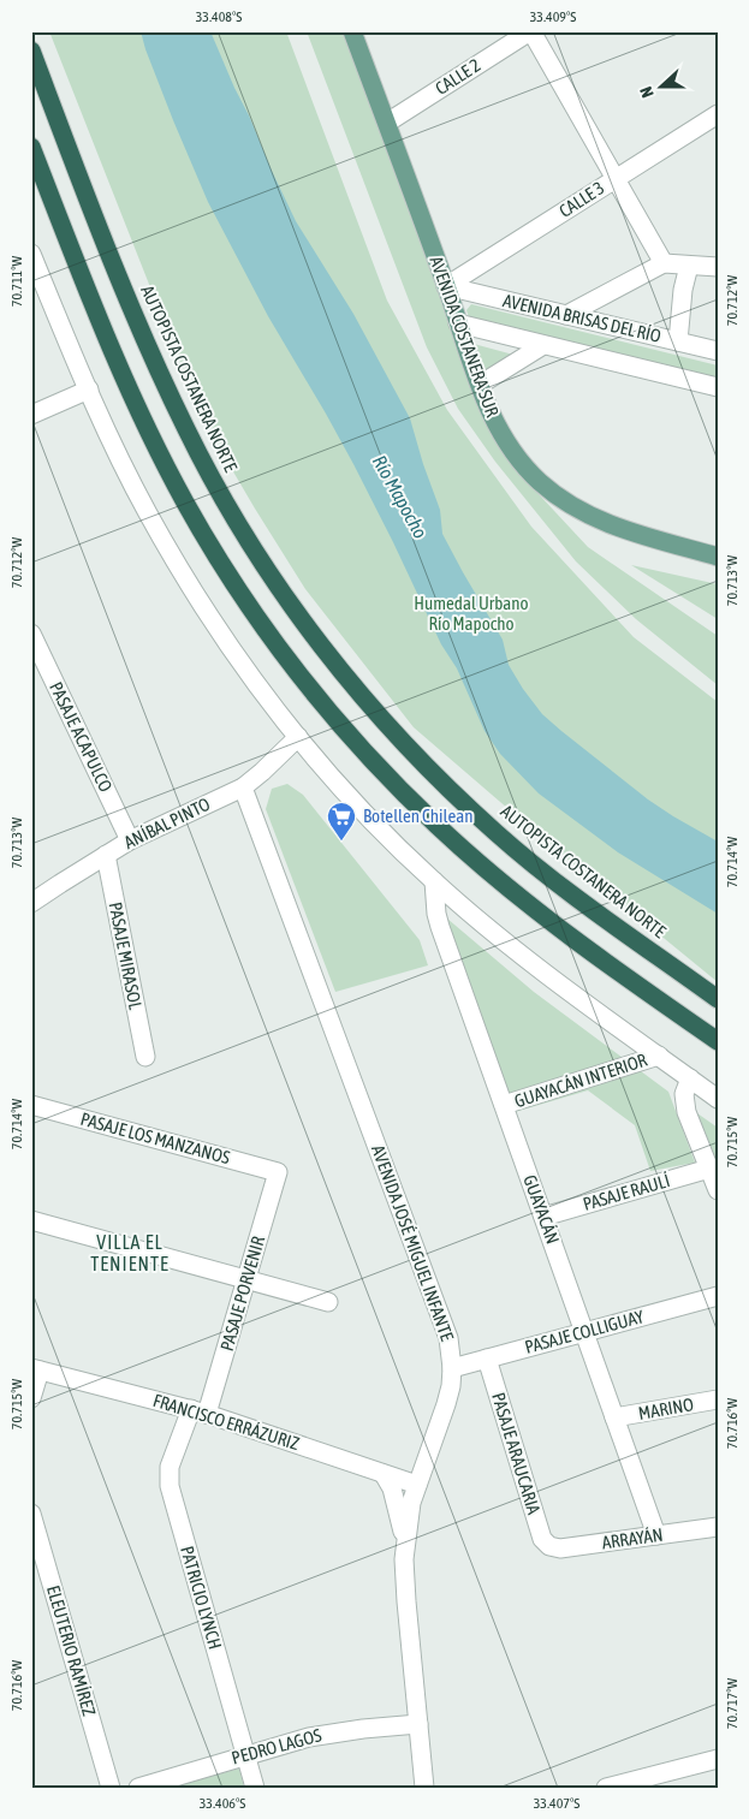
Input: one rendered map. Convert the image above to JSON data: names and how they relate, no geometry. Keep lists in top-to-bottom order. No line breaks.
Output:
{"streets":{"highway":["AUTOPISTA COSTANERA NORTE"],"main road":["AVENIDA COSTANERA SUR"],"street":["CALLE 2","CALLE 3","AVENIDA BRISAS DEL RÍO","PASAJE ACAPULCO","ANÍBAL PINTO","PASAJE MIRASOL","GUAYACÁN INTERIOR","PASAJE LOS MANZANOS","PASAJE RAULÍ","GUAYACÁN","AVENIDA JOSÉ MIGUEL INFANTE","PASAJE PORVENIR","PASAJE COLLIGUAY","MARINO","FRANCISCO ERRÁZURIZ","PASAJE ARAUCARIA","ARRAYÁN","PATRICIO LYNCH","ELEUTERIO RAMÍREZ","PEDRO LAGOS"]},"crossings":[["CALLE 2","AVENIDA COSTANERA SUR"],["CALLE 3","AVENIDA BRISAS DEL RÍO"],["CALLE 3","AVENIDA COSTANERA SUR"],["AVENIDA BRISAS DEL RÍO","AVENIDA COSTANERA SUR"],["PASAJE ACAPULCO","ANÍBAL PINTO"],["ANÍBAL PINTO","PASAJE MIRASOL"],["ANÍBAL PINTO","AVENIDA JOSÉ MIGUEL INFANTE"],["GUAYACÁN INTERIOR","GUAYACÁN"],["PASAJE LOS MANZANOS","PASAJE PORVENIR"],["PASAJE RAULÍ","GUAYACÁN"],["GUAYACÁN","PASAJE COLLIGUAY"],["GUAYACÁN","MARINO"],["GUAYACÁN","ARRAYÁN"],["AVENIDA JOSÉ MIGUEL INFANTE","PASAJE COLLIGUAY"],["AVENIDA JOSÉ MIGUEL INFANTE","FRANCISCO ERRÁZURIZ"],["AVENIDA JOSÉ MIGUEL INFANTE","PEDRO LAGOS"],["PASAJE PORVENIR","FRANCISCO ERRÁZURIZ"],["PASAJE PORVENIR","PATRICIO LYNCH"],["PASAJE COLLIGUAY","PASAJE ARAUCARIA"],["FRANCISCO ERRÁZURIZ","PATRICIO LYNCH"],["PASAJE ARAUCARIA","ARRAYÁN"],["PATRICIO LYNCH","PEDRO LAGOS"]],"districts":["VILLA EL TENIENTE"],"water":["Río Mapocho"],"parks":["Humedal Urbano Río Mapocho"],"places":{"supermarket":["Botellen Chilean"]},"north":"left","coordinates":["33.408°S","33.409°S","70.711°W","70.712°W","70.713°W","70.714°W","70.715°W","70.716°W","70.717°W","33.406°S","33.407°S"]}
